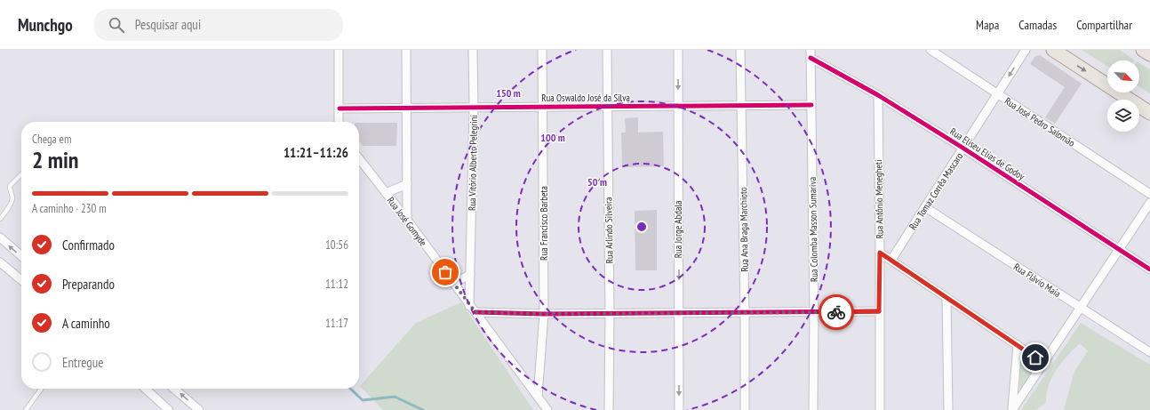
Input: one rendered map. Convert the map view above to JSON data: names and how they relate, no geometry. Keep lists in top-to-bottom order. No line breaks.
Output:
{"streets":{"street":["Rua Oswaldo José da Silva","Rua José Pedro Salomão","Rua Eliseu Elias de Godoy","Rua Vitório Alberto Pelegrini","Rua Tomaz Corrêa Mascaro","Rua Antônio Menegheti","Rua José Gomyde","Rua Francisco Barbeta","Rua Jorge Abdala","Rua Ana Braga Marchioto","Rua Colomba Masson Sumariva","Rua Arlindo Silveira","Rua Flávio Maia"]},"crossings":[["Rua Oswaldo José da Silva","Rua Vitório Alberto Pelegrini"],["Rua Oswaldo José da Silva","Rua Francisco Barbeta"],["Rua Oswaldo José da Silva","Rua Jorge Abdala"],["Rua Oswaldo José da Silva","Rua Ana Braga Marchioto"],["Rua Oswaldo José da Silva","Rua Colomba Masson Sumariva"],["Rua Oswaldo José da Silva","Rua Arlindo Silveira"],["Rua José Pedro Salomão","Rua Tomaz Corrêa Mascaro"],["Rua Eliseu Elias de Godoy","Rua Tomaz Corrêa Mascaro"],["Rua Eliseu Elias de Godoy","Rua Antônio Menegheti"],["Rua Eliseu Elias de Godoy","Rua Colomba Masson Sumariva"],["Rua Vitório Alberto Pelegrini","Rua José Gomyde"],["Rua Tomaz Corrêa Mascaro","Rua Flávio Maia"],["Rua José Gomyde","Rua Francisco Barbeta"]],"one_way":["Rua Jorge Abdala"],"north":"bottom right","page":{"header":"Munchgo","search":"Pesquisar aqui","nav":["Mapa","Camadas","Compartilhar"],"heading":["2 min","Chega em","11:21–11:26"],"bar":"A caminho · 230 m","list":[["Confirmado","10:56"],["Preparando","11:12"],["A caminho","11:17"],"Entregue"]},"rings":["150 m","100 m","50 m"]}
